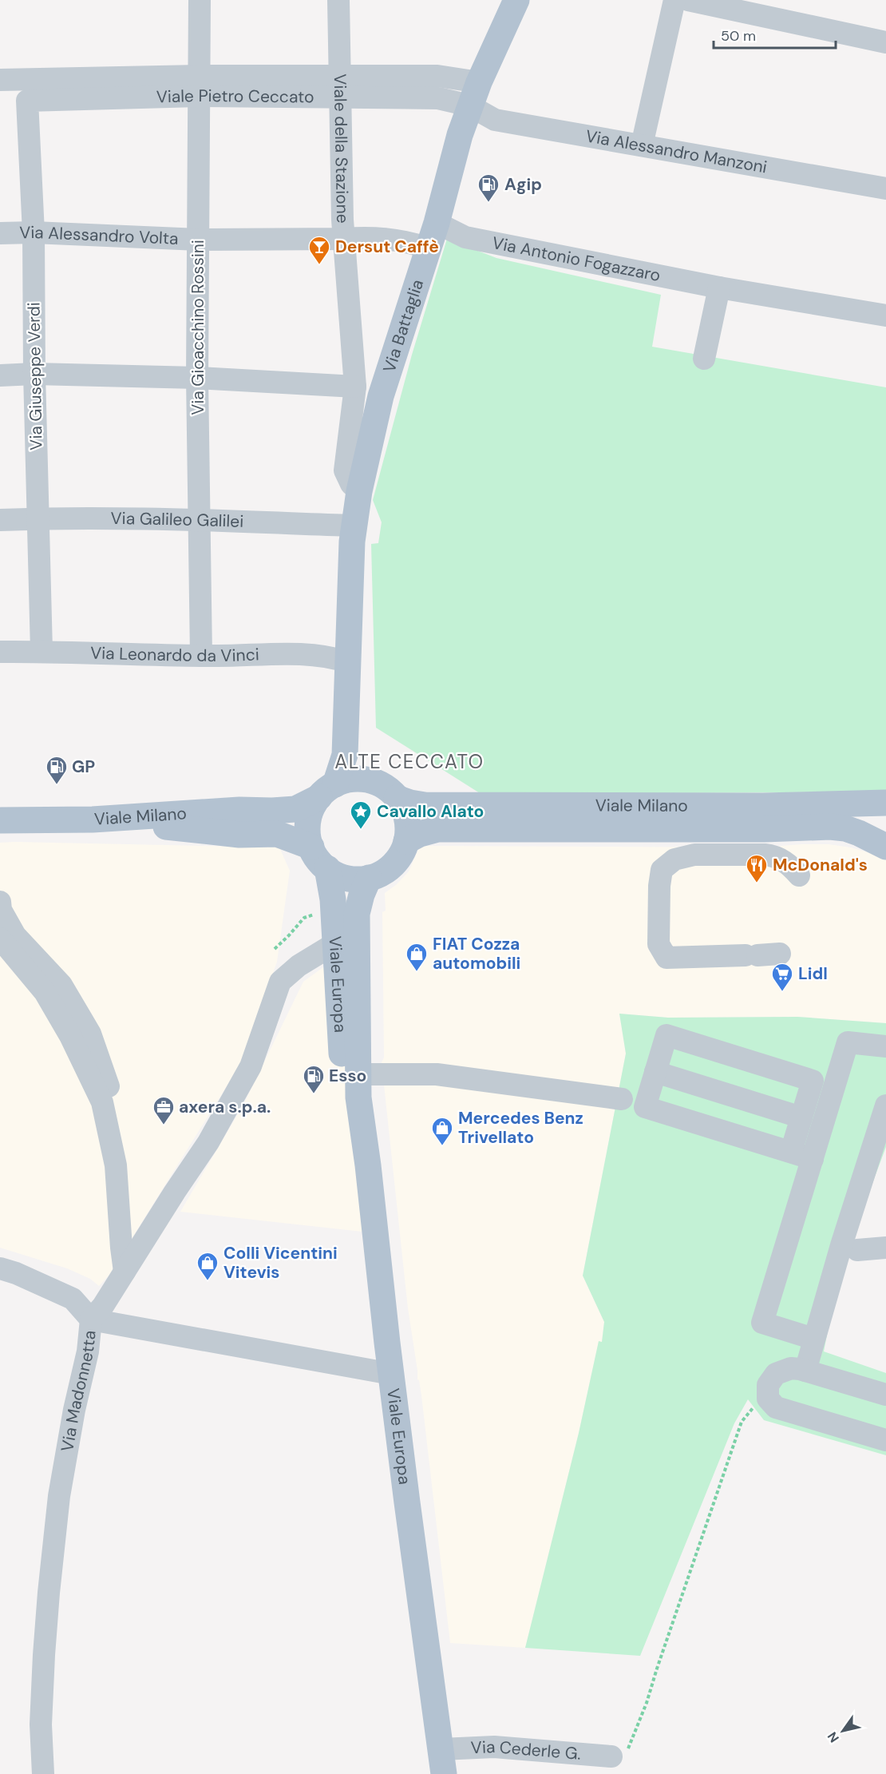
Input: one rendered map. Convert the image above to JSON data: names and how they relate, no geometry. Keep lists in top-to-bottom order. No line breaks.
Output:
{"streets":{"main road":["Via Battaglia","Viale Milano","Viale Europa"],"street":["Viale Pietro Ceccato","Viale della Stazione","Via Alessandro Manzoni","Via Alessandro Volta","Via Antonio Fogazzaro","Via Gioacchino Rossini","Via Giuseppe Verdi","Via Galileo Galilei","Via Leonardo da Vinci","Via Madonnetta","Via Cederle G."]},"crossings":[["Viale Pietro Ceccato","Viale della Stazione"],["Viale Pietro Ceccato","Via Alessandro Manzoni"],["Viale Pietro Ceccato","Via Gioacchino Rossini"],["Viale Pietro Ceccato","Via Giuseppe Verdi"],["Viale della Stazione","Via Alessandro Manzoni"],["Viale della Stazione","Via Alessandro Volta"],["Viale della Stazione","Via Battaglia"],["Via Alessandro Manzoni","Via Battaglia"],["Via Alessandro Volta","Via Battaglia"],["Via Alessandro Volta","Via Gioacchino Rossini"],["Via Alessandro Volta","Via Giuseppe Verdi"],["Via Antonio Fogazzaro","Via Battaglia"],["Via Battaglia","Via Galileo Galilei"],["Via Battaglia","Via Leonardo da Vinci"],["Via Battaglia","Viale Milano"],["Via Battaglia","Viale Europa"],["Via Gioacchino Rossini","Via Galileo Galilei"],["Via Gioacchino Rossini","Via Leonardo da Vinci"],["Via Giuseppe Verdi","Via Galileo Galilei"],["Via Giuseppe Verdi","Via Leonardo da Vinci"],["Viale Milano","Viale Europa"],["Viale Europa","Via Madonnetta"],["Viale Europa","Via Cederle G."]],"districts":["ALTE CECCATO"],"places":{"fuel station":["Agip","GP","Esso"],"bar":["Dersut Caffè"],"place":["Cavallo Alato"],"restaurant":["McDonald's"],"shop":["FIAT Cozza automobili","Mercedes Benz Trivellato","Colli Vicentini Vitevis"],"supermarket":["Lidl"],"office":["axera s.p.a."]},"scale_bar":"50 m","north":"bottom left"}
